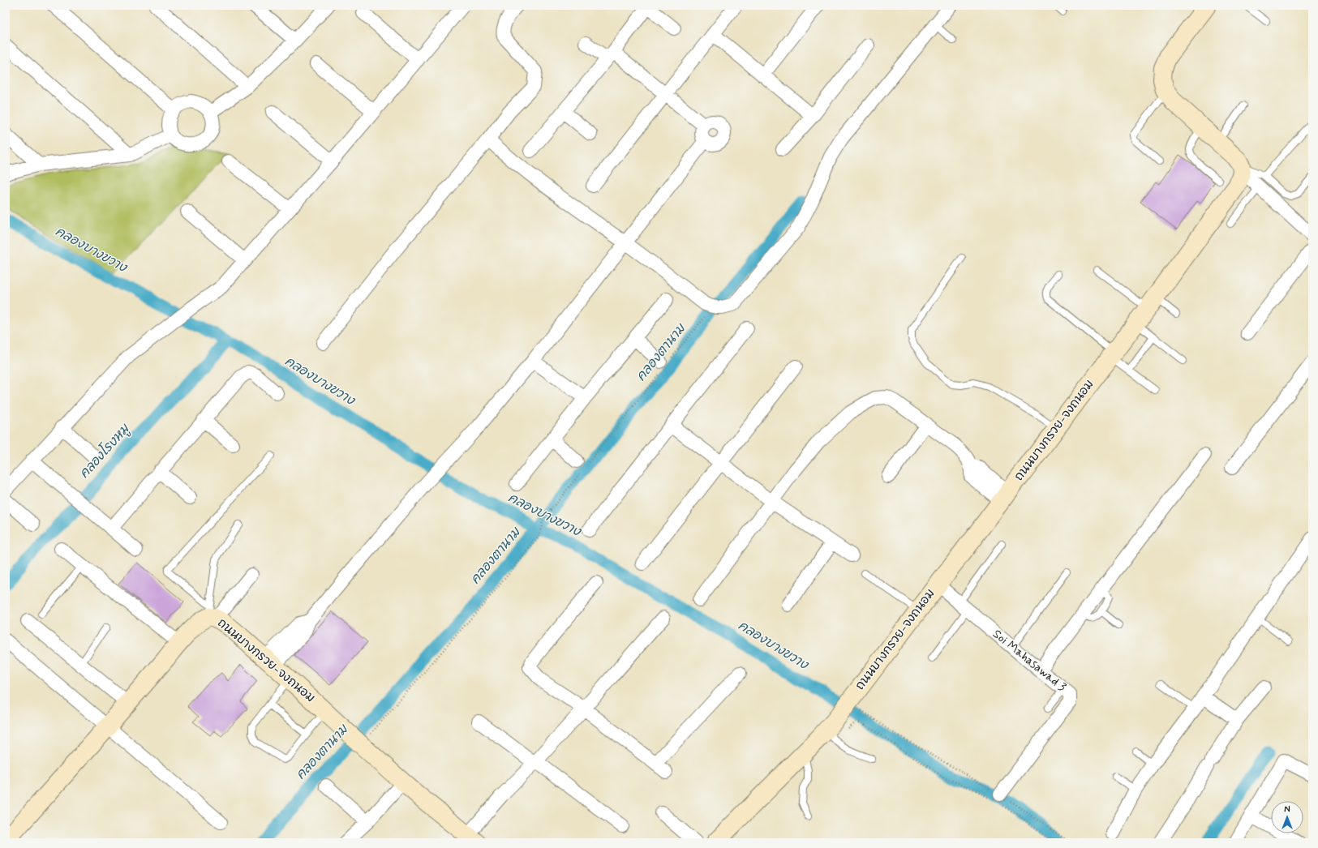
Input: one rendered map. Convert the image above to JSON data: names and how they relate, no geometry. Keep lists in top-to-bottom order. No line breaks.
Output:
{"streets":{"street":["ถนนบางกรวย-จงถนอม","Soi Mahasawad 3"]},"crossings":[["ถนนบางกรวย-จงถนอม","Soi Mahasawad 3"]],"water":["คลองบางขวาง","คลองตานาม","คลองโรงหมู"],"north":"top"}
